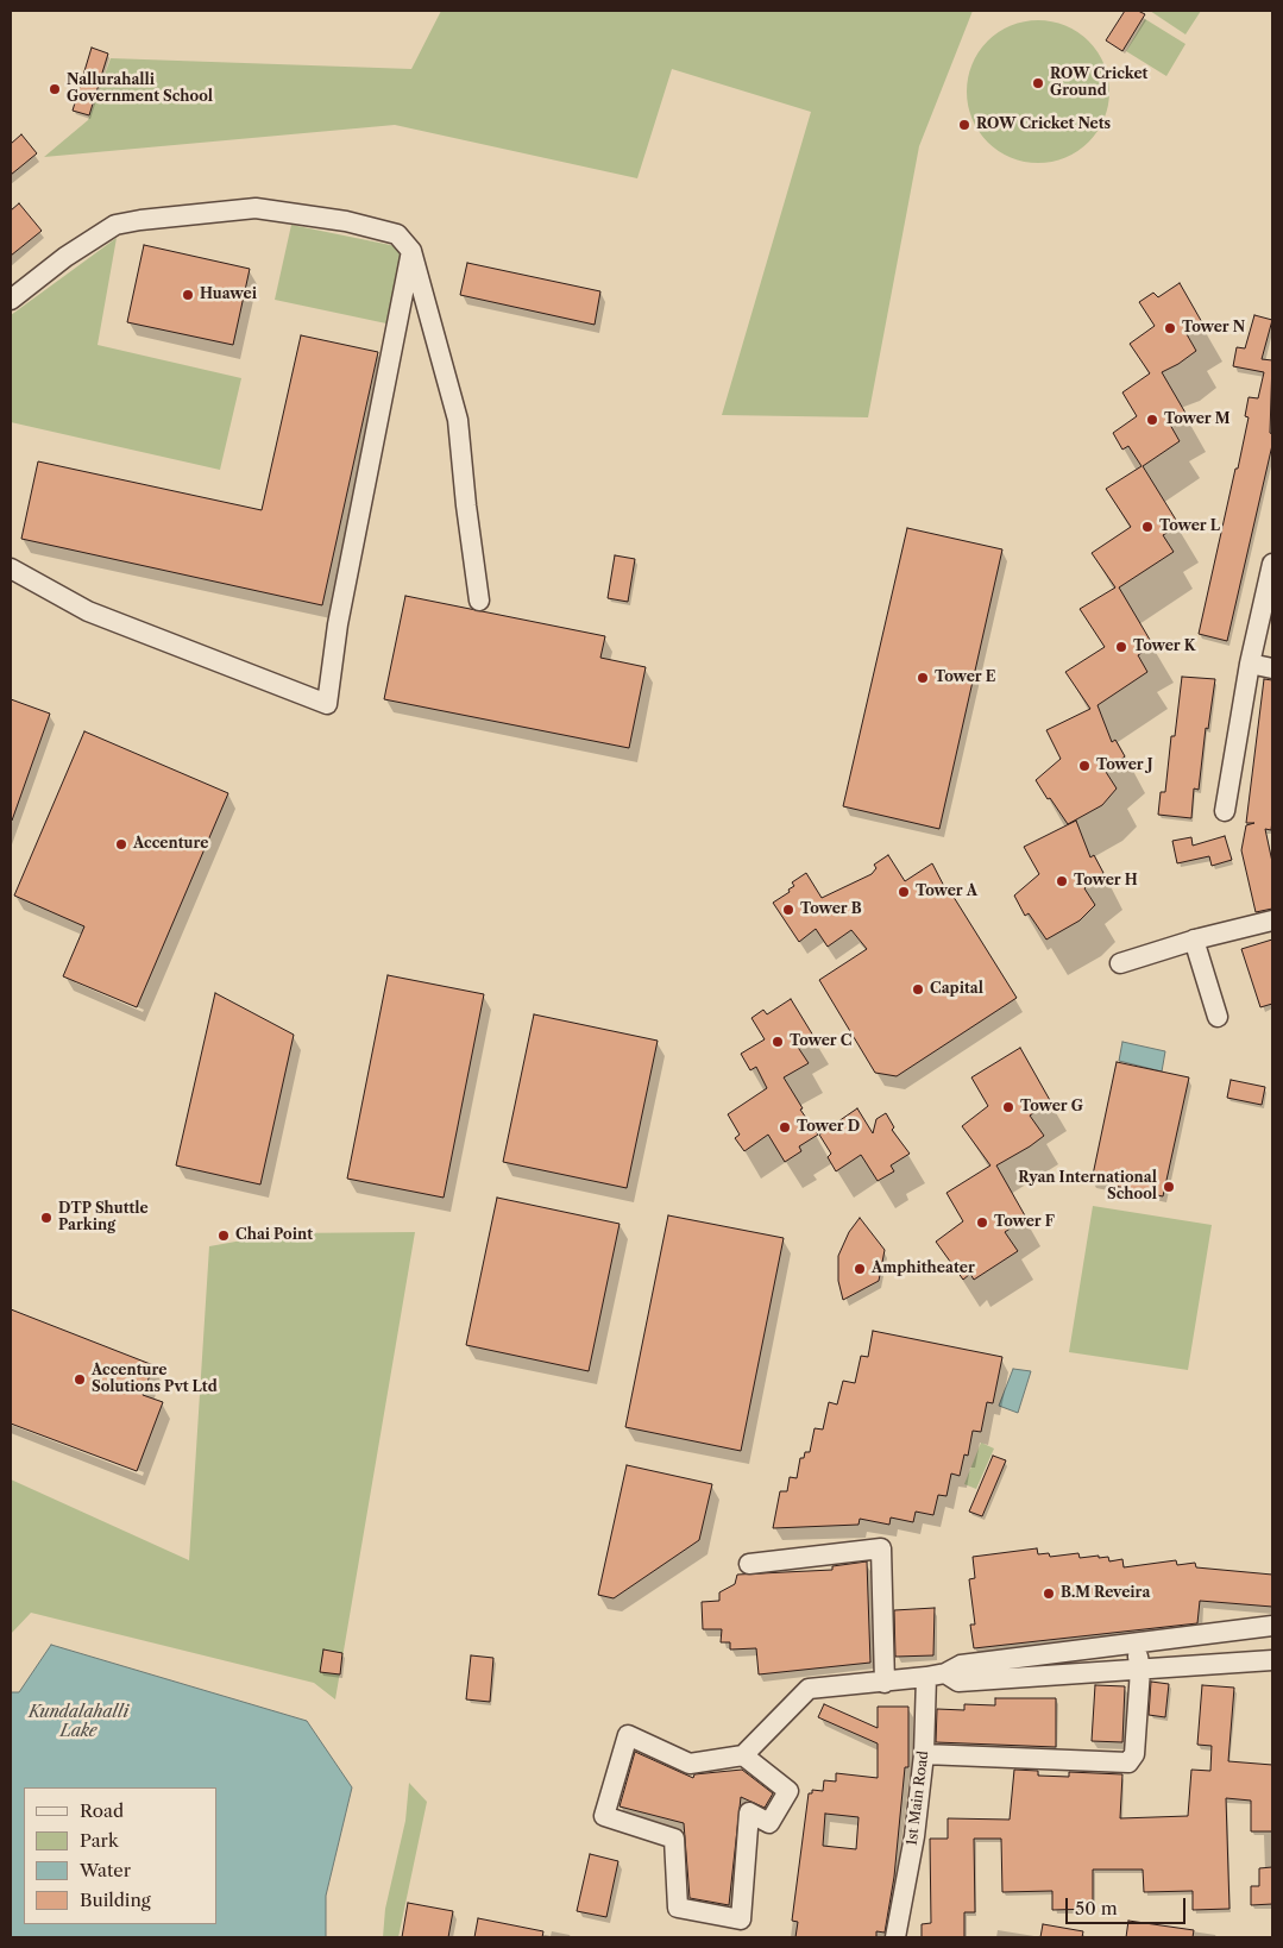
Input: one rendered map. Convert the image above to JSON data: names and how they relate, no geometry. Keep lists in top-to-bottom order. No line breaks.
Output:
{"streets":{"street":["1st Main Road"]},"water":["Kundalahalli Lake"],"places":["ROW Cricket Ground","Nallurahalli Government School","ROW Cricket Nets","Huawei","Tower N","Tower M","Tower L","Tower K","Tower E","Tower J","Accenture","Tower H","Tower A","Tower B","Capital","Tower C","Tower G","Tower D","Ryan International School","DTP Shuttle Parking","Tower F","Chai Point","Amphitheater","Accenture Solutions Pvt Ltd","B.M Reveira"],"legend":["Road","Park","Water","Building"],"scale_bar":"50 m"}
